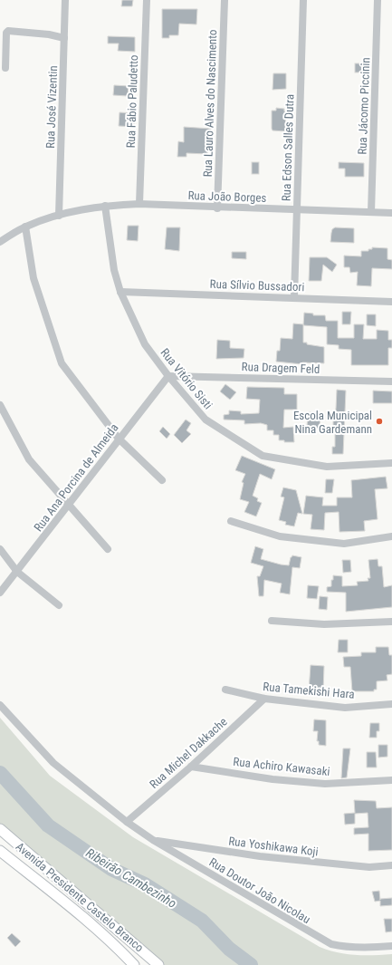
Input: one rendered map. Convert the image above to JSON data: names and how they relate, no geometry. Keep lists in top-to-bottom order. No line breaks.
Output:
{"streets":{"main road":["Avenida Presidente Castelo Branco"],"street":["Rua Fábio Paludetto","Rua Lauro Alves do Nascimento","Rua Jácomo Piccinin","Rua José Vizentin","Rua Edson Salles Dutra","Rua João Borges","Rua Sílvio Bussadori","Rua Dragem Feld","Rua Vitório Sisti","Rua Ana Porcina de Almeida","Rua Tamekishi Hara","Rua Michel Dakkache","Rua Achiro Kawasaki","Rua Yoshikawa Koji","Rua Doutor João Nicolau"]},"crossings":[["Rua Fábio Paludetto","Rua João Borges"],["Rua Lauro Alves do Nascimento","Rua João Borges"],["Rua Jácomo Piccinin","Rua João Borges"],["Rua José Vizentin","Rua João Borges"],["Rua Edson Salles Dutra","Rua João Borges"],["Rua Edson Salles Dutra","Rua Sílvio Bussadori"],["Rua João Borges","Rua Vitório Sisti"],["Rua Sílvio Bussadori","Rua Vitório Sisti"],["Rua Dragem Feld","Rua Vitório Sisti"],["Rua Dragem Feld","Rua Ana Porcina de Almeida"],["Rua Vitório Sisti","Rua Ana Porcina de Almeida"],["Rua Tamekishi Hara","Rua Michel Dakkache"],["Rua Michel Dakkache","Rua Achiro Kawasaki"],["Rua Michel Dakkache","Rua Doutor João Nicolau"],["Rua Yoshikawa Koji","Rua Doutor João Nicolau"]],"water":["Ribeirão Cambezinho"],"places":["Escola Municipal Nina Gardemann"]}
